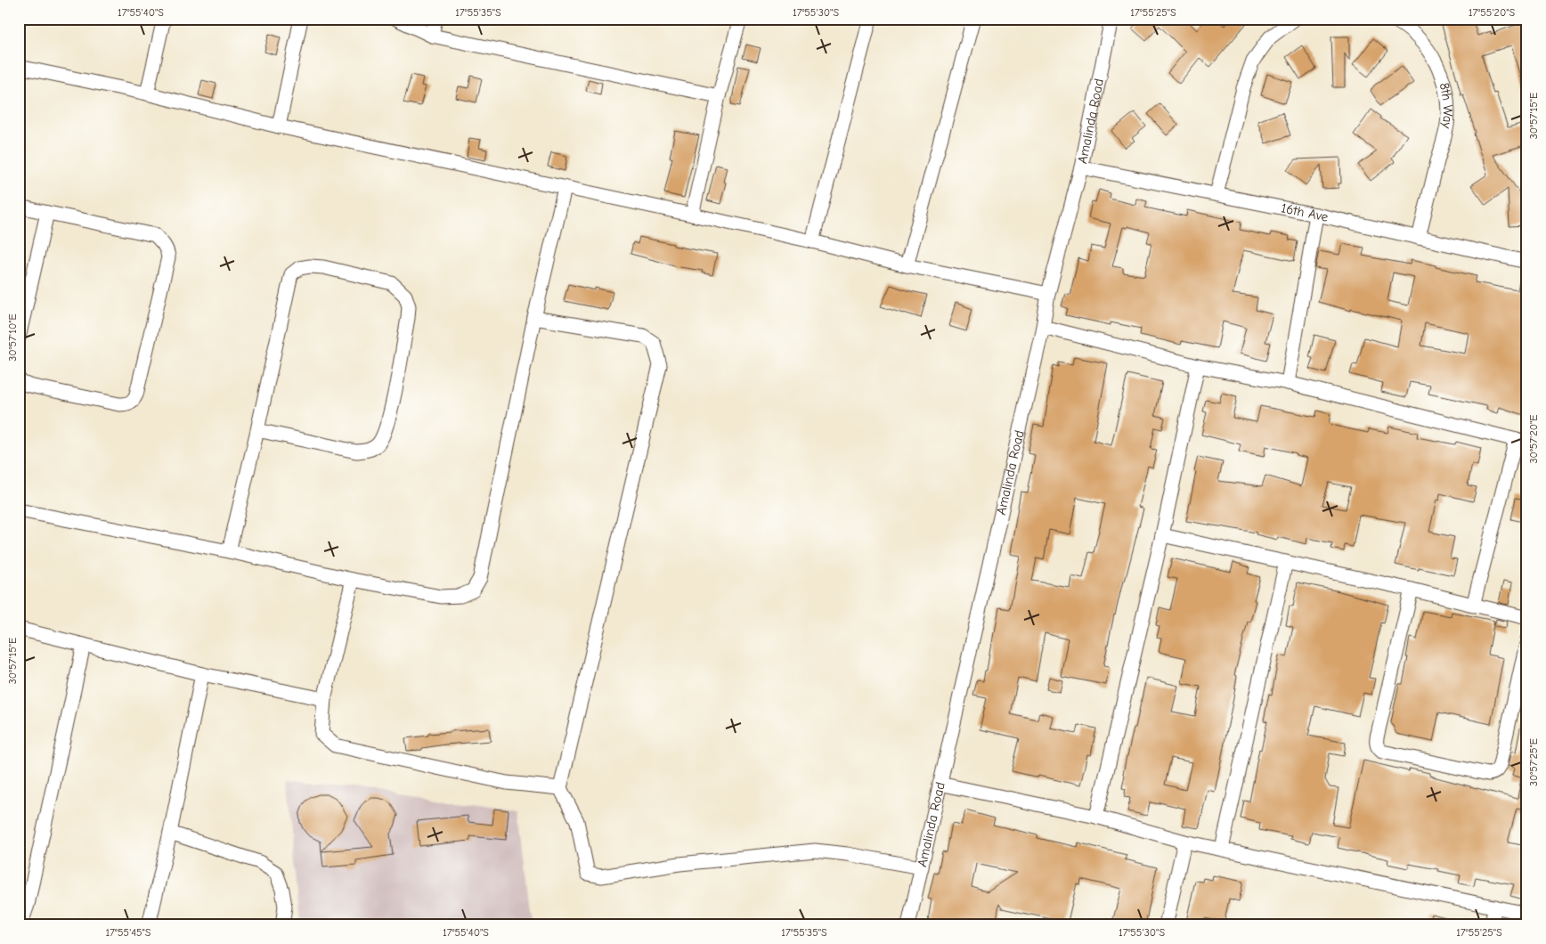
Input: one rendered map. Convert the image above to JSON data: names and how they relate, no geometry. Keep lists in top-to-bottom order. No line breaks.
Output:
{"streets":{"street":["8th Way","Amalinda Road","16th Ave"]},"crossings":[["8th Way","16th Ave"],["Amalinda Road","16th Ave"]],"coordinates":["17°55'40\"S","17°55'35\"S","17°55'30\"S","17°55'25\"S","17°55'20\"S","30°57'15\"E","30°57'10\"E","30°57'20\"E","30°57'25\"E","17°55'45\"S"]}
